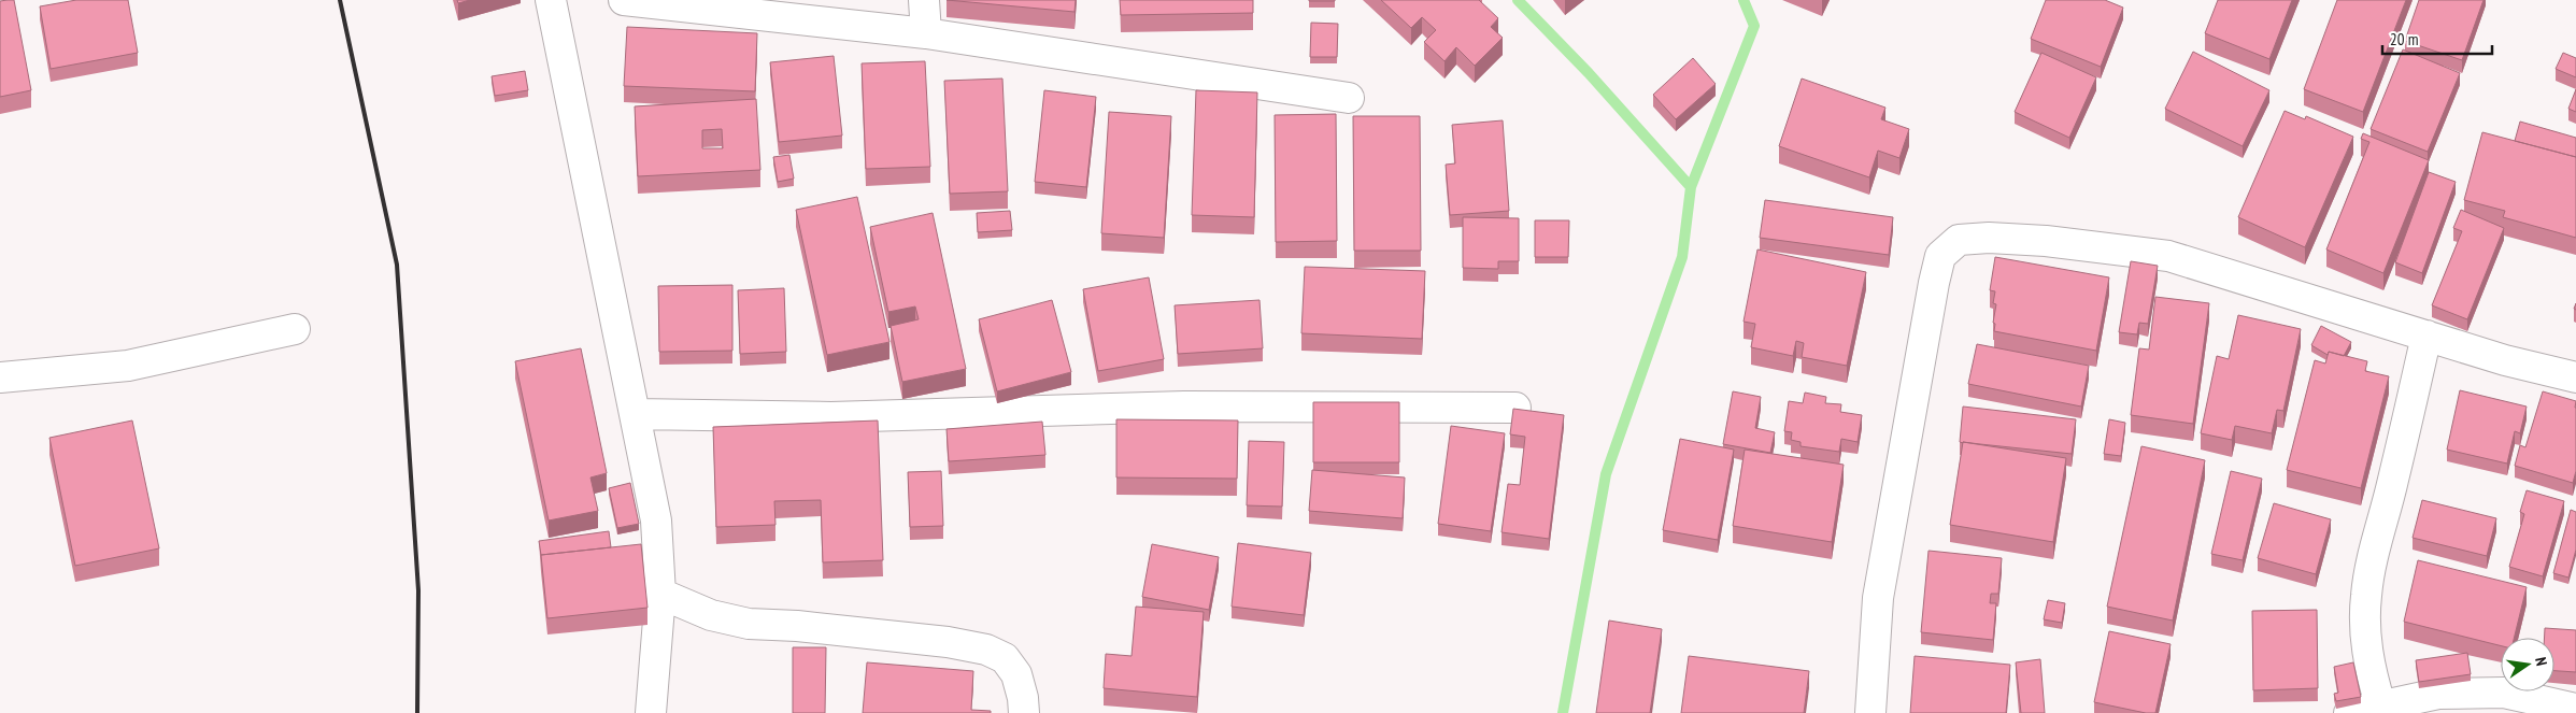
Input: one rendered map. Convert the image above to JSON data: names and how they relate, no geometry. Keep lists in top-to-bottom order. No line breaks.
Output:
{"scale_bar":"20 m","north":"right"}
